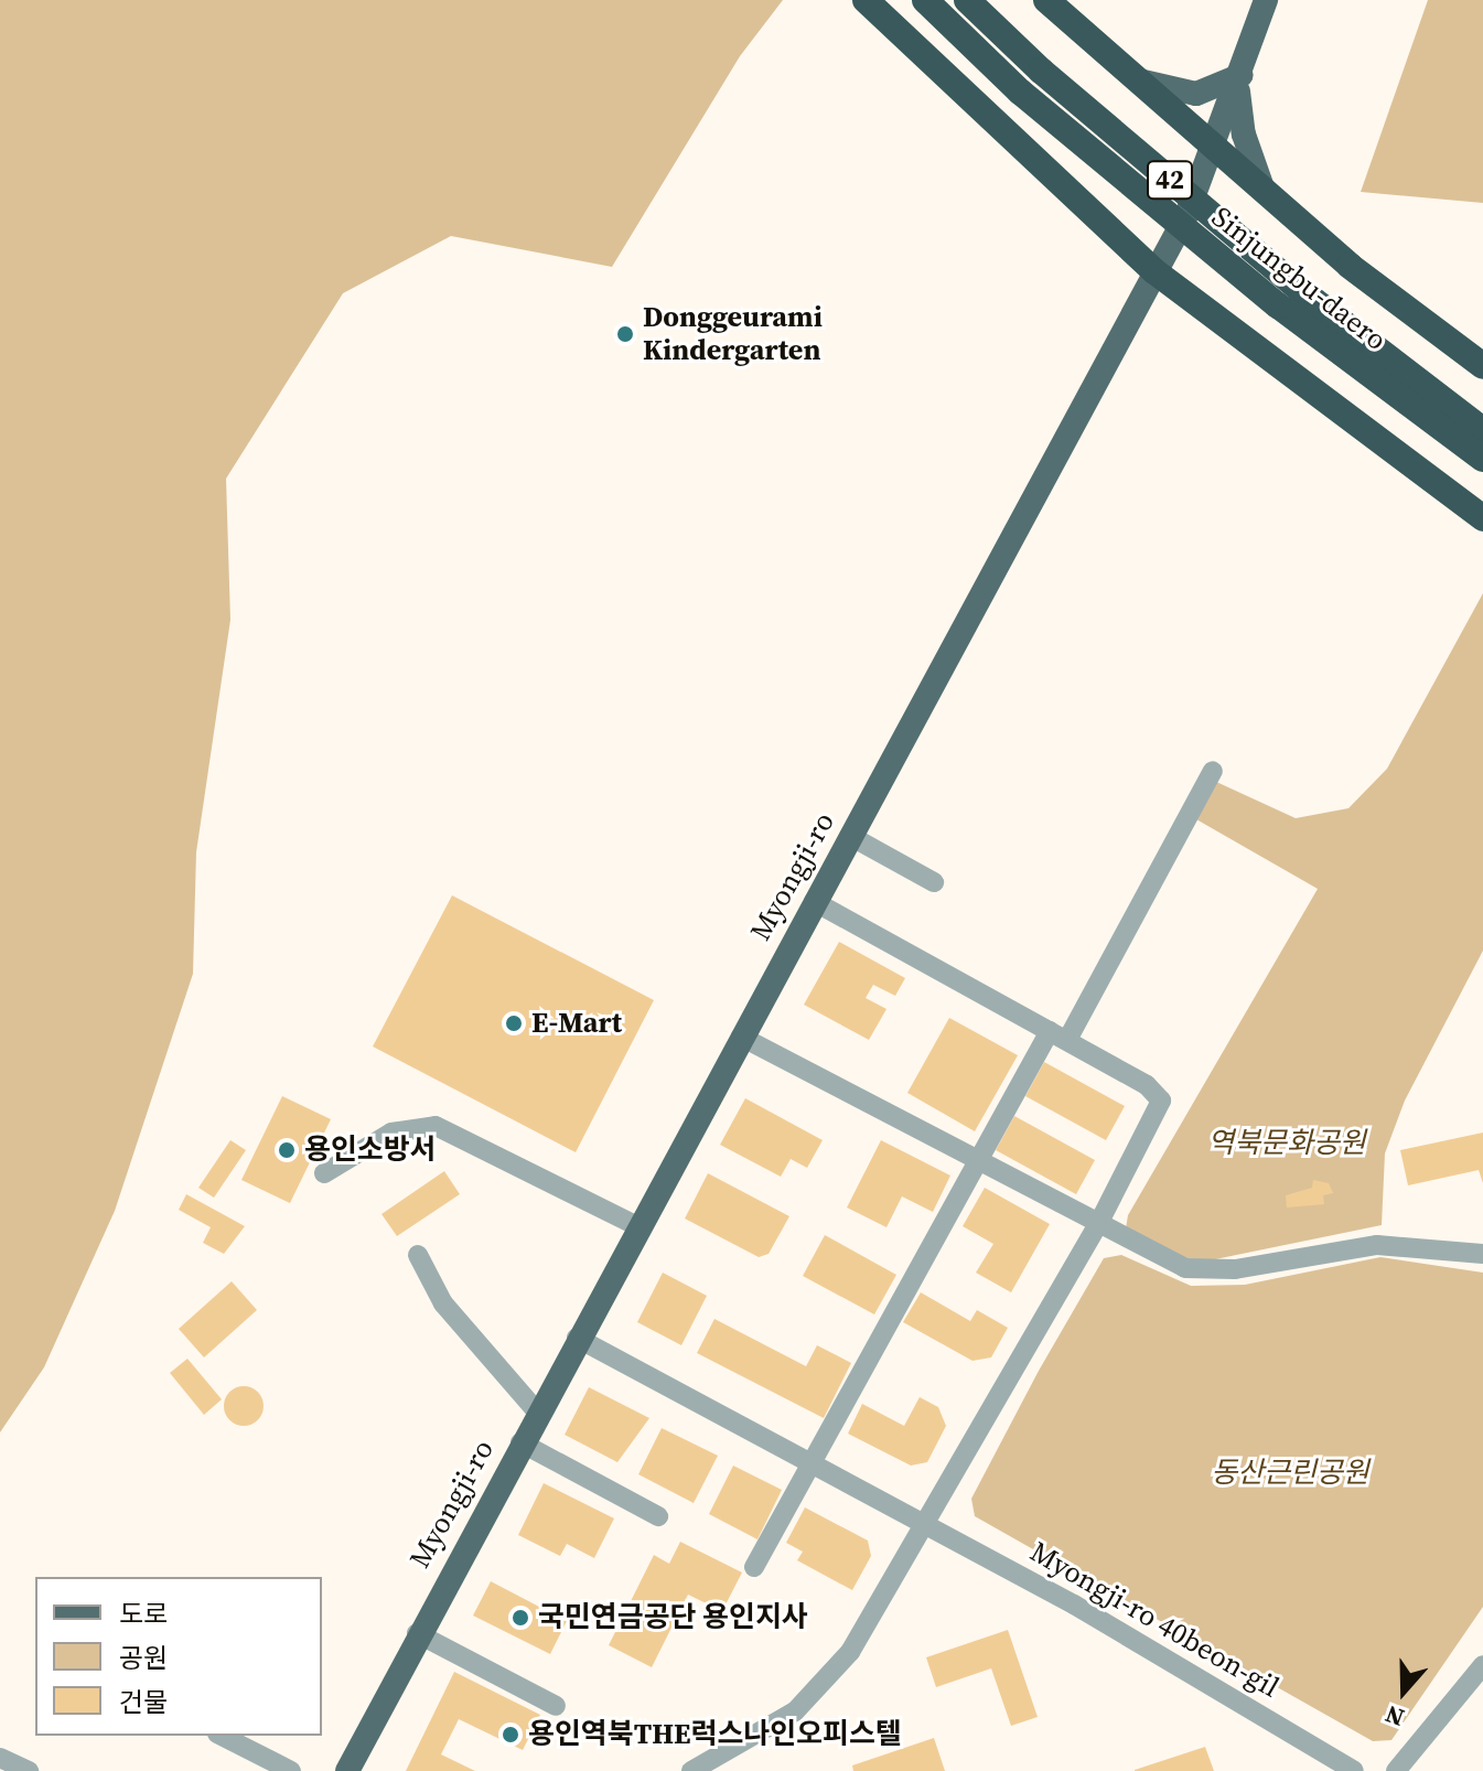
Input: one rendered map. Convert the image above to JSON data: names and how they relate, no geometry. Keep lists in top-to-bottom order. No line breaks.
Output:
{"streets":{"highway":["42","Sinjungbu-daero"],"main road":["Myongji-ro"],"street":["Myongji-ro 40beon-gil"]},"crossings":[["Myongji-ro","Myongji-ro 40beon-gil"]],"parks":["역북문화공원","동산근린공원"],"places":["Donggeurami Kindergarten","E-Mart","용인소방서","국민연금공단 용인지사","용인역북THE럭스나인오피스텔"],"legend":["도로","공원","건물"],"north":"bottom"}
